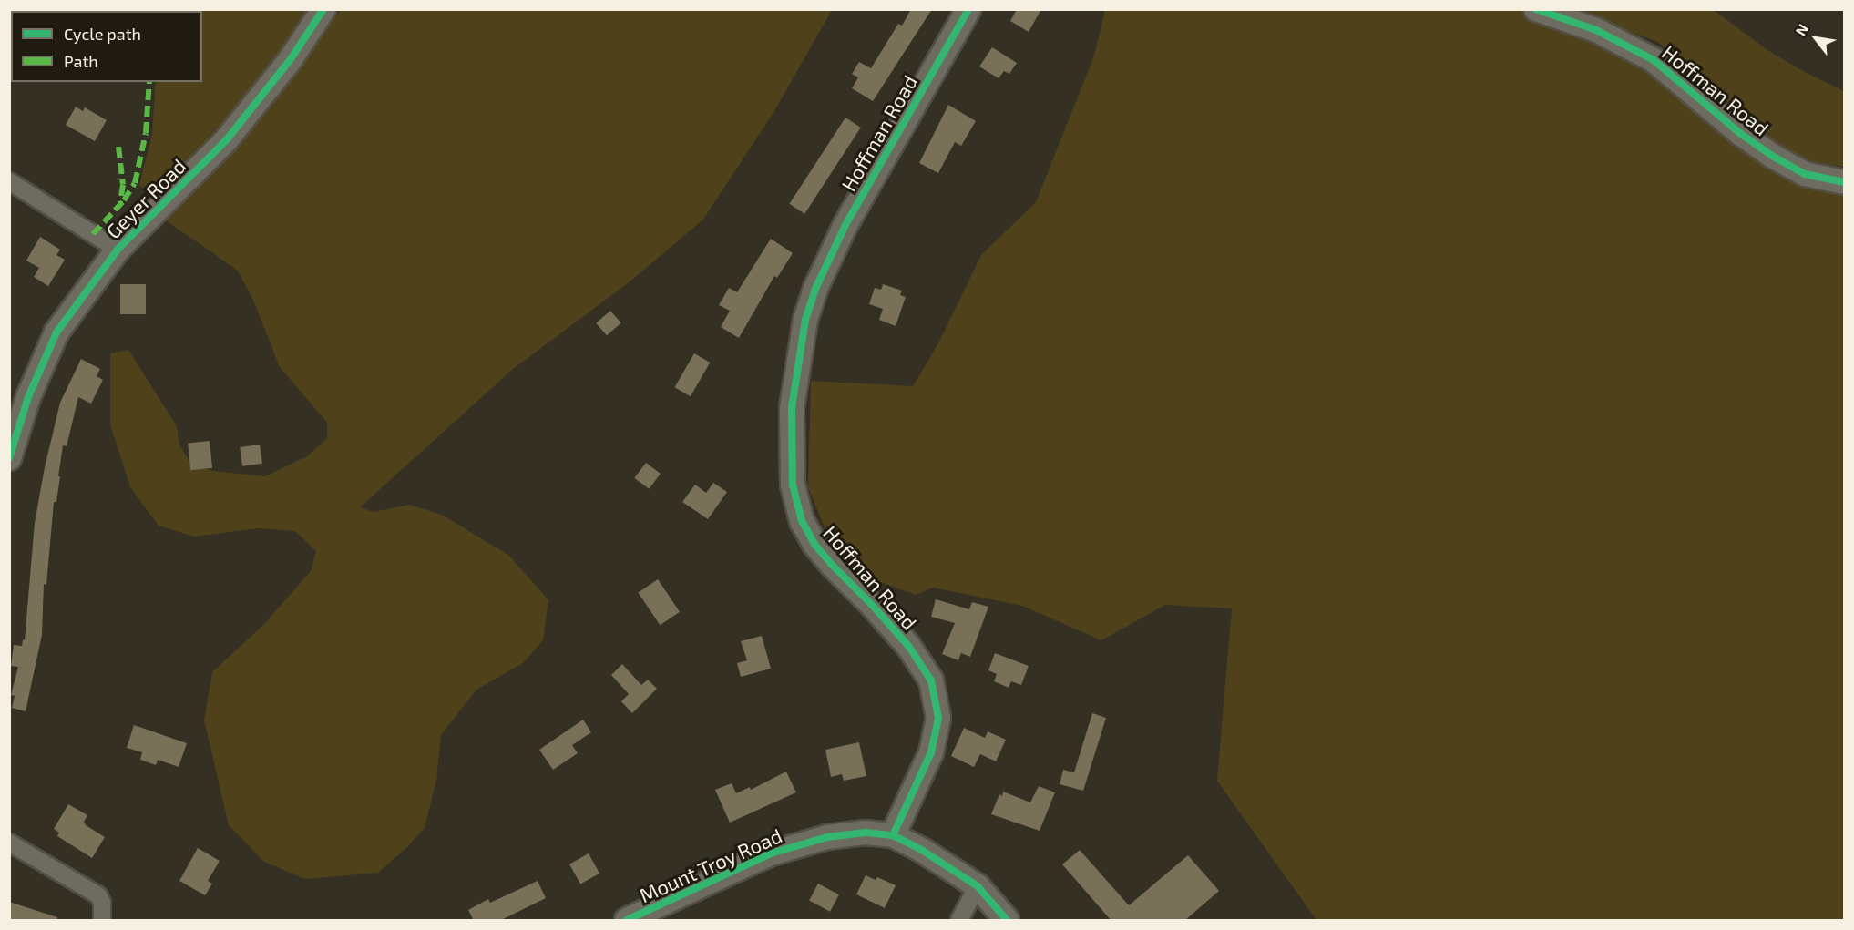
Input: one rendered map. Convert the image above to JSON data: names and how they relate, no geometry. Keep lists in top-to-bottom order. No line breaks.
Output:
{"streets":{"street":["Hoffman Road","Geyer Road","Mount Troy Road"]},"crossings":[["Hoffman Road","Mount Troy Road"]],"legend":["Cycle path","Path"],"north":"top left"}
